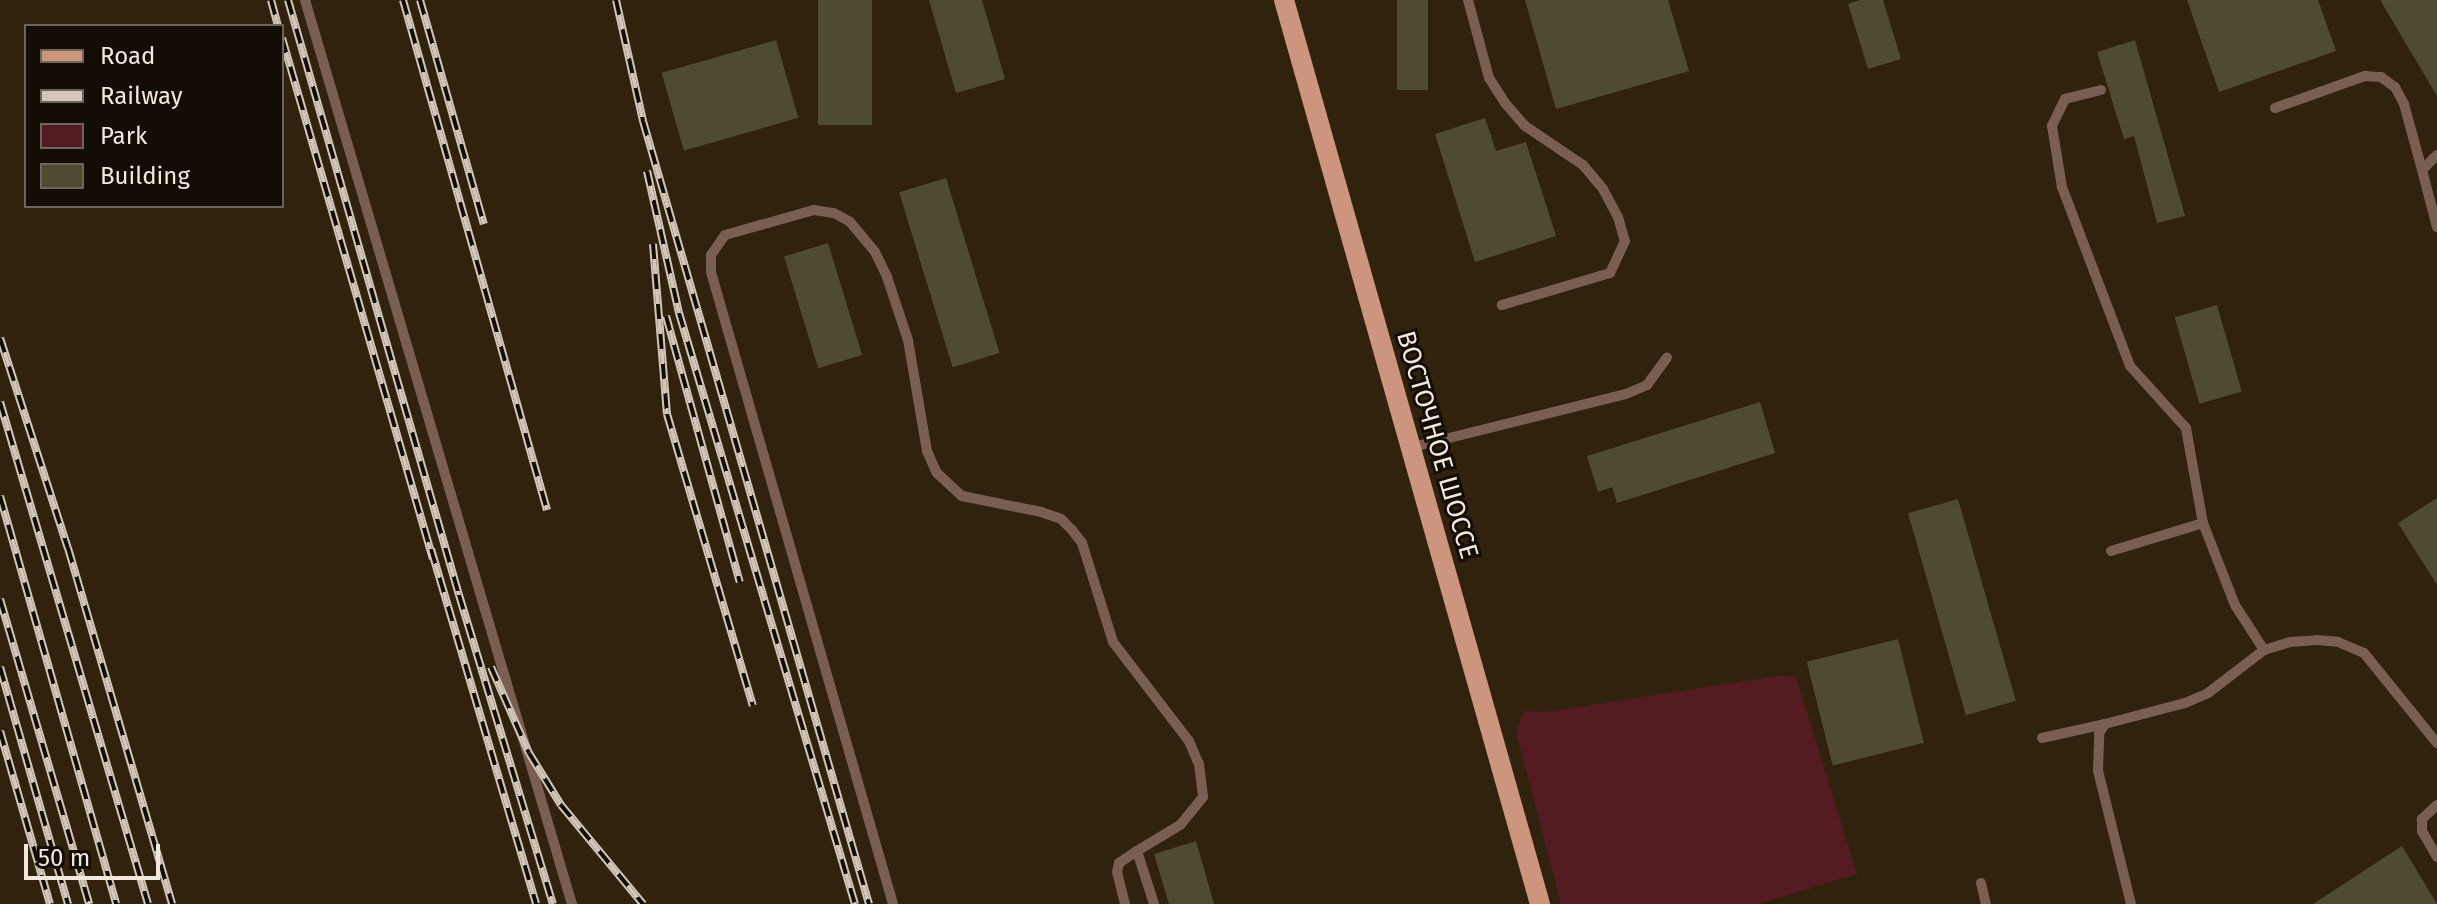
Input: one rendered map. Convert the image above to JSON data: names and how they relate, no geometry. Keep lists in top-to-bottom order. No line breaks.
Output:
{"streets":{"main road":["ВОСТОЧНОЕ ШОССЕ"]},"legend":["Road","Railway","Park","Building"],"scale_bar":"50 m"}
